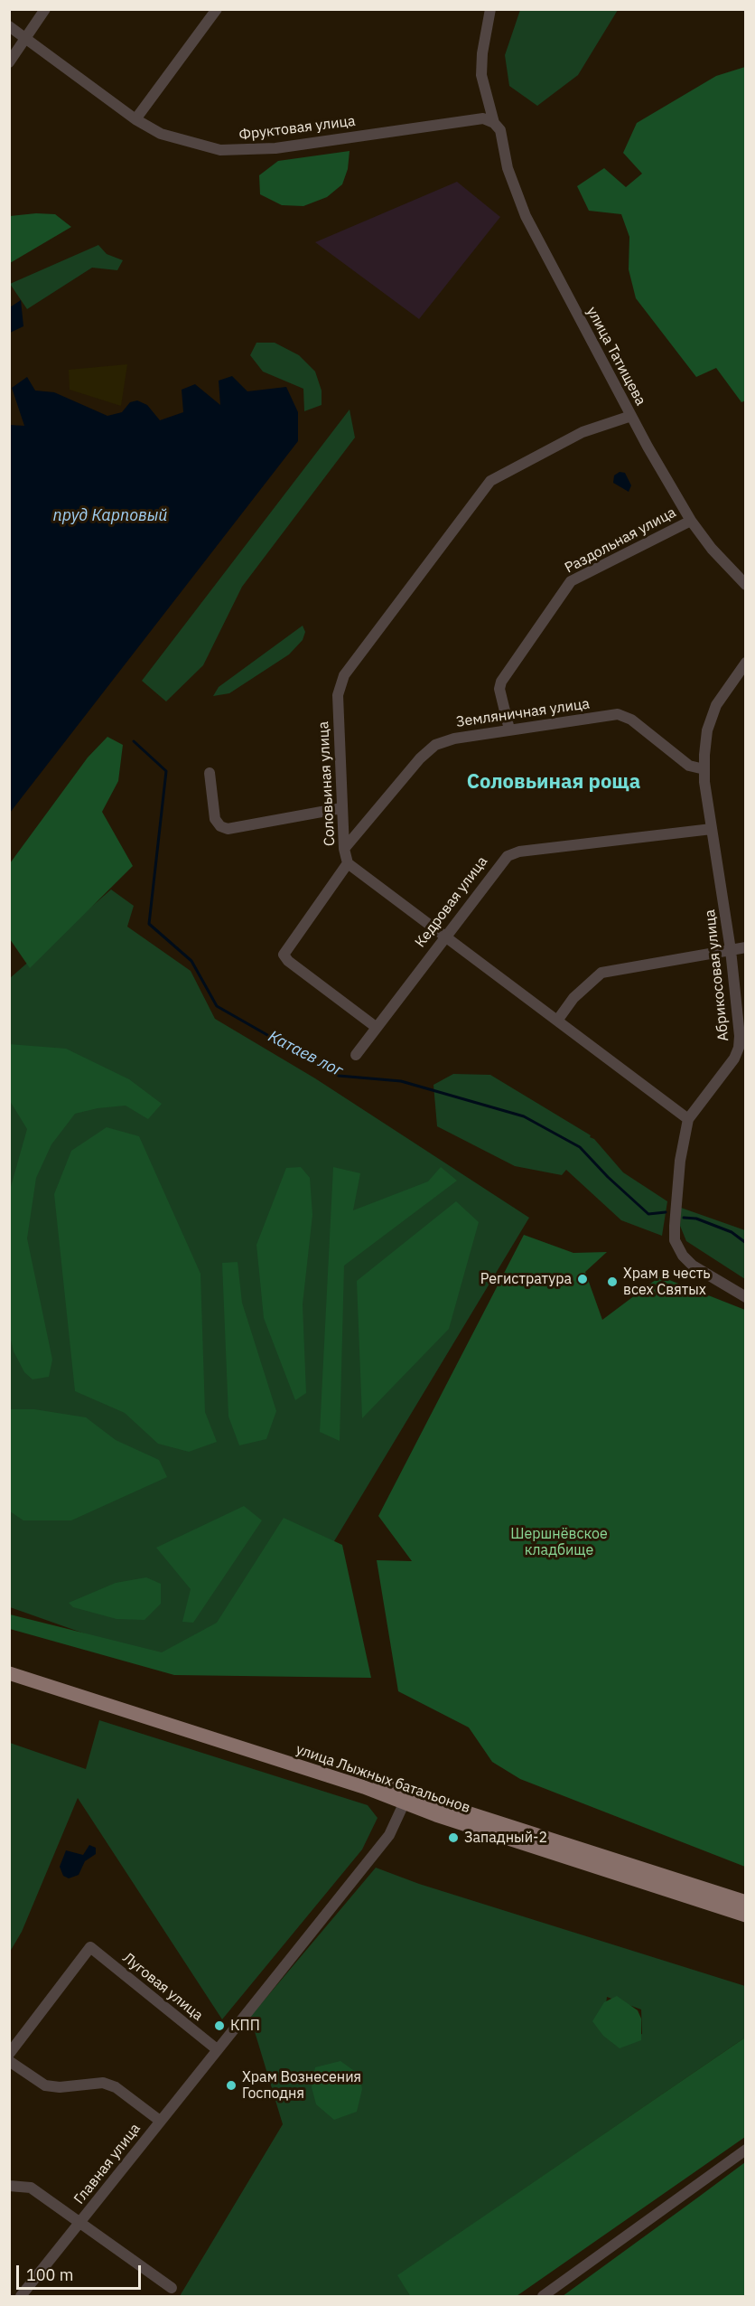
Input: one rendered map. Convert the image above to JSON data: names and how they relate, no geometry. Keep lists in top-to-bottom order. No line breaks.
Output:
{"streets":{"main road":["улица Лыжных батальонов"],"street":["Фруктовая улица","улица Татищева","Раздольная улица","Земляничная улица","Соловьиная улица","Кедровая улица","Абрикосовая улица","Луговая улица","Главная улица"]},"crossings":[["Фруктовая улица","улица Татищева"],["улица Татищева","Раздольная улица"],["улица Татищева","Соловьиная улица"],["Раздольная улица","Земляничная улица"],["Земляничная улица","Соловьиная улица"],["Земляничная улица","Абрикосовая улица"],["Соловьиная улица","Кедровая улица"],["Соловьиная улица","Абрикосовая улица"],["Кедровая улица","Абрикосовая улица"],["улица Лыжных батальонов","Главная улица"],["Луговая улица","Главная улица"]],"districts":["Соловьиная роща"],"water":["пруд Карповый","Катаев лог"],"parks":["Шершнёвское кладбище"],"places":["Регистратура","Храм в честь всех Святых","Западный-2","КПП","Храм Вознесения Господня"],"scale_bar":"100 m"}
